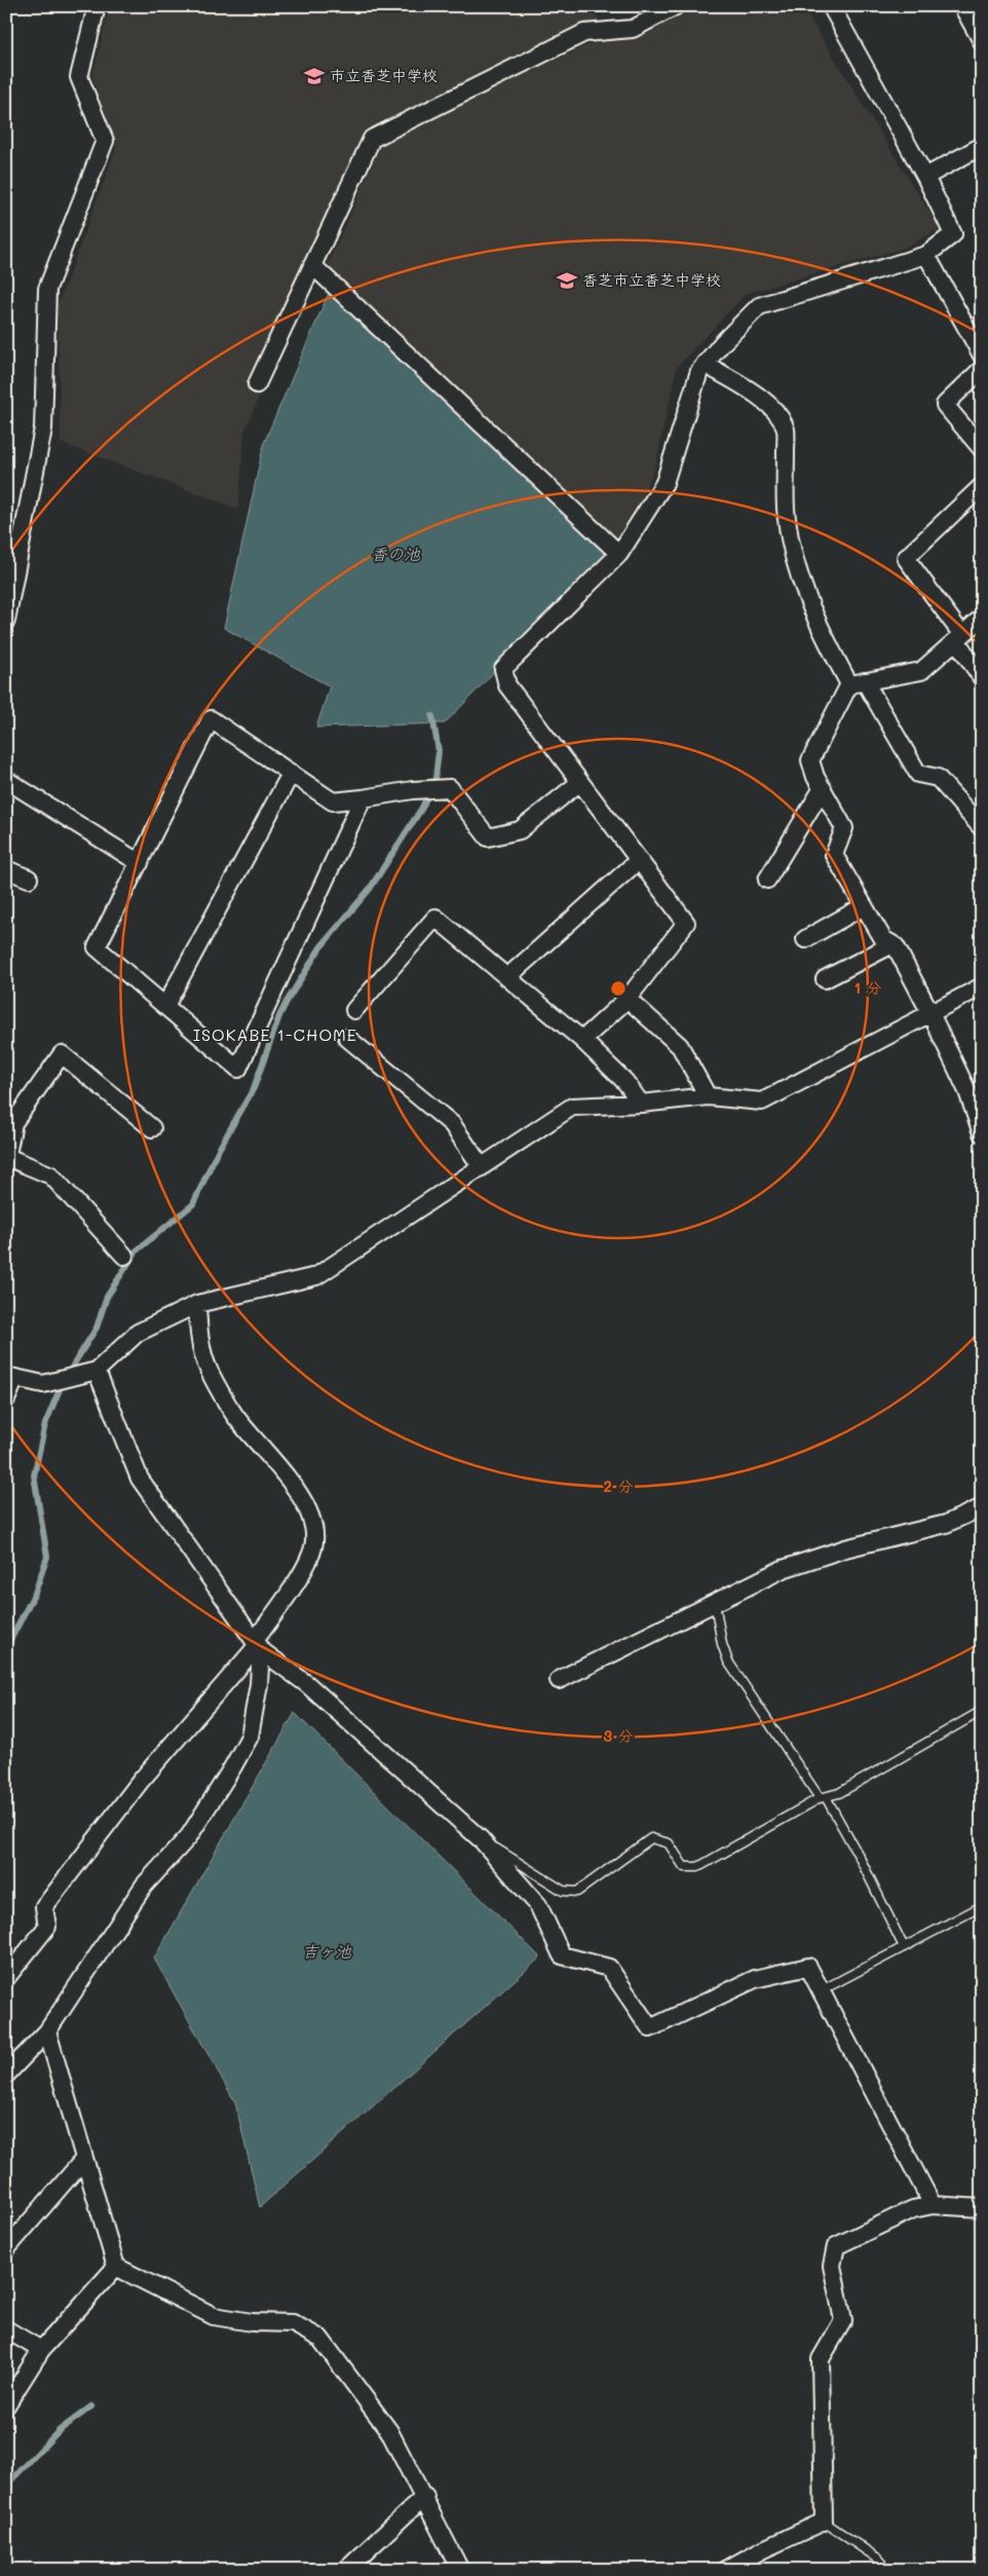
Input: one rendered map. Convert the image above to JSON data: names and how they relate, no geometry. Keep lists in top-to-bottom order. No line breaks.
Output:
{"districts":["ISOKABE 1-CHOME"],"water":["香の池","吉ヶ池"],"places":{"school or university":["市立香芝中学校","香芝市立香芝中学校"]},"rings":["1 分","2 分","3 分"]}
